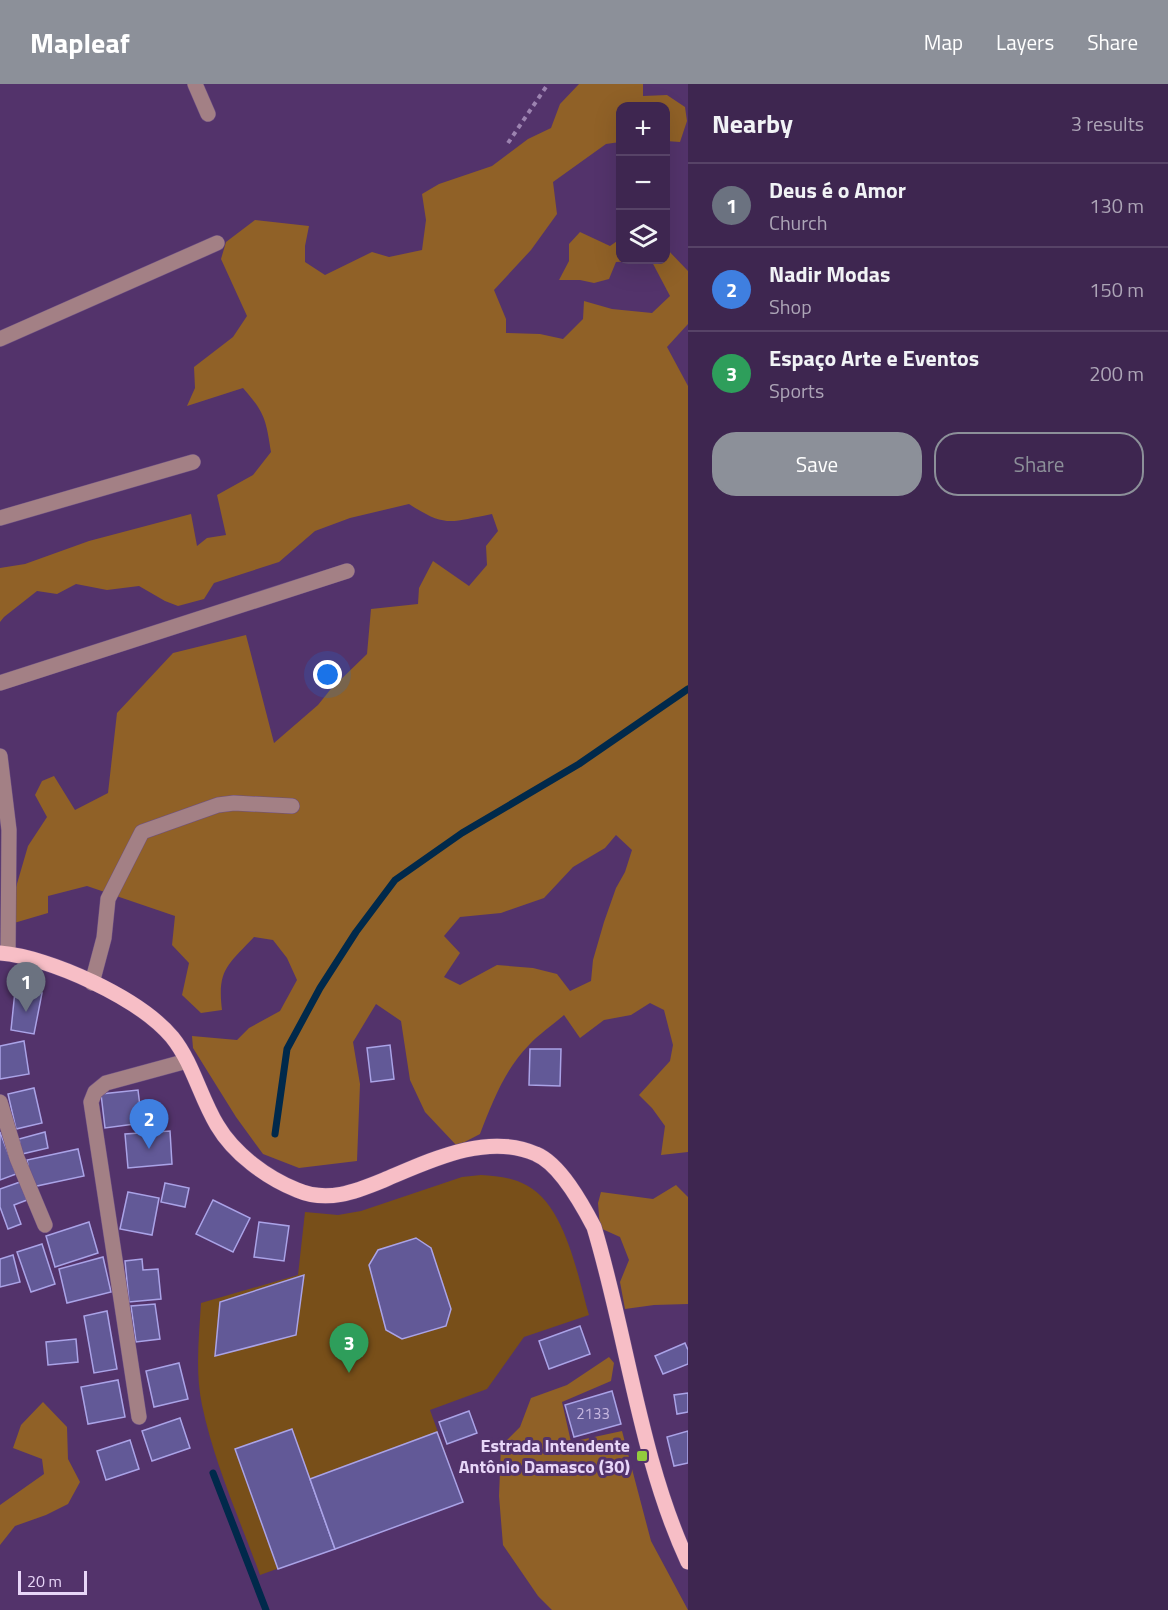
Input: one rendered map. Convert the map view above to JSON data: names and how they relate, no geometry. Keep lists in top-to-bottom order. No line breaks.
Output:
{"places":{"transit":["Estrada Intendente Antônio Damasco (30)"]},"house_numbers":["2133"],"scale_bar":"20 m","page":{"header":"Mapleaf","nav":["Map","Layers","Share"],"heading":["Nearby","3 results"],"map_buttons":["+","−"],"list":[{"mark":"1","name":"Deus é o Amor","note":"Church","value":"130 m"},{"mark":"2","name":"Nadir Modas","note":"Shop","value":"150 m"},{"mark":"3","name":"Espaço Arte e Eventos","note":"Sports","value":"200 m"}],"buttons":["Save","Share"],"pins":["1","2","3"],"scale":"20 m"}}
